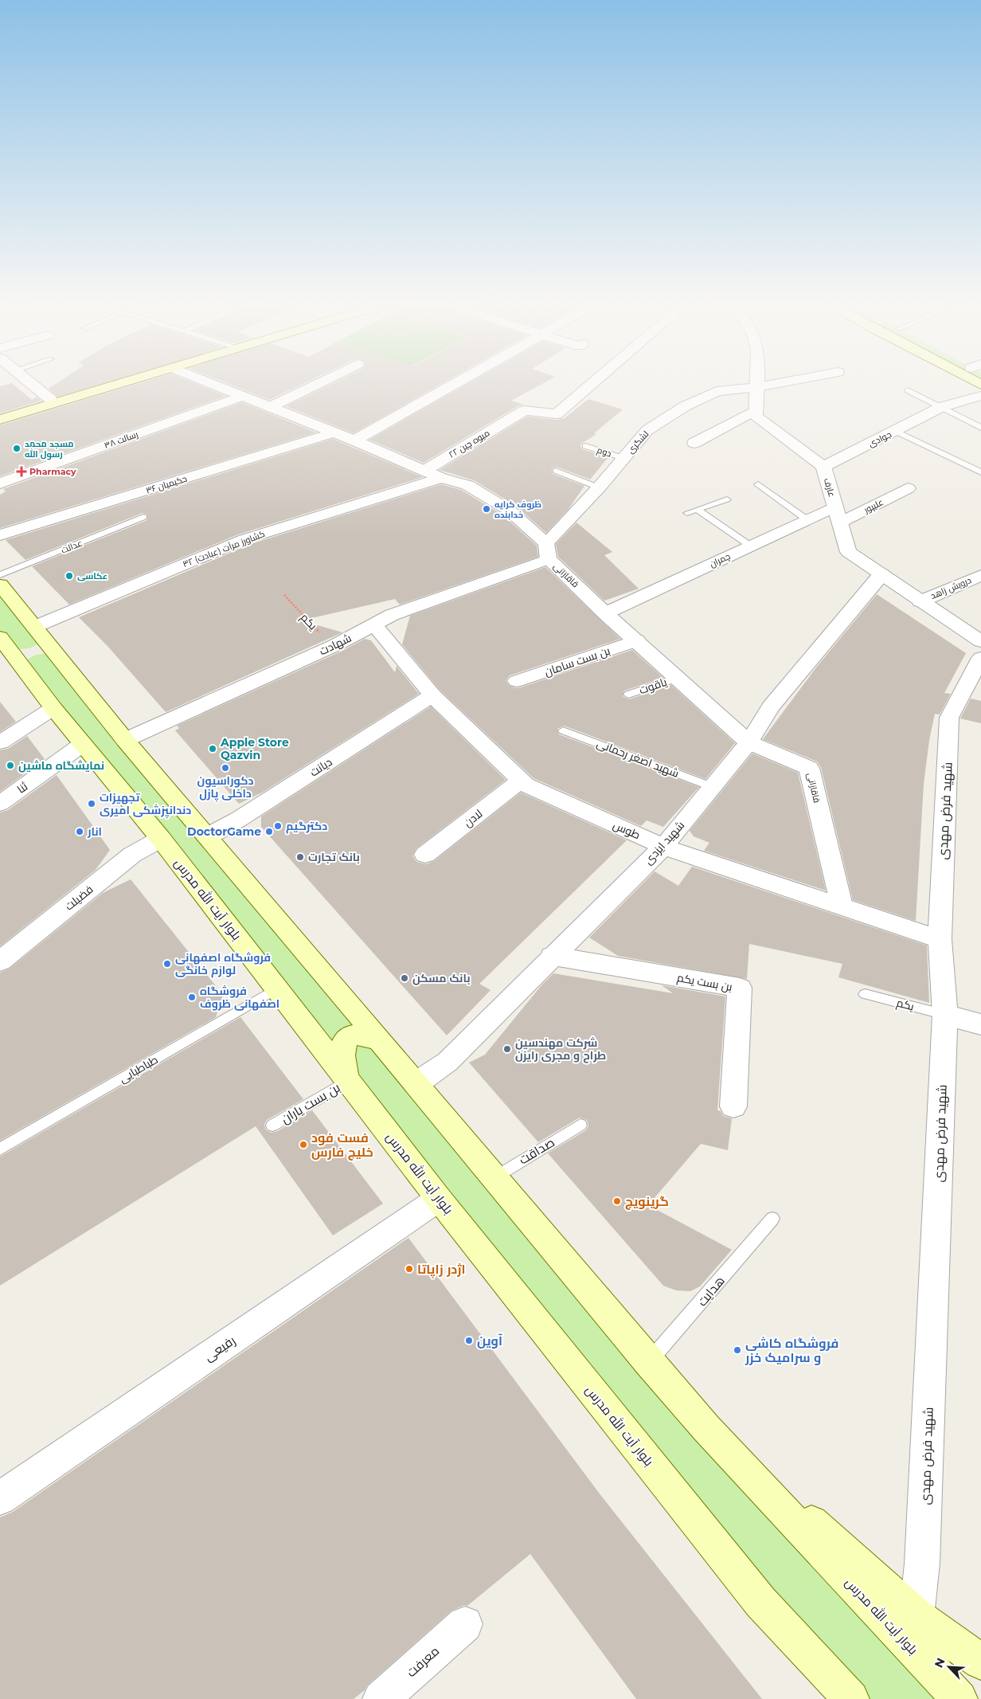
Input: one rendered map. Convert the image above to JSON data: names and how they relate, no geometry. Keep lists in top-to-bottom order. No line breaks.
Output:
{"streets":{"main road":["بلوار آیت الله مدرس"],"street":["جوادی","۳۸ رسالت","لشگری","۲۲ میوه چین","۳۶ حکیمیان","عارف","علیپور","۳۲ کشاورز مرآت (عبادت)","چمران","قاقازانی","درویش زاهد","شهادت","بن بست سامان","دیانت","ثنا","شهید فرض مهدی","لادن","طوس","شهید ایزدی","فضیلت","بن بست یکم","رفیعی","معرفت"],"lane":["دوم","عدالت","یکم","یاقوت","شهید اصغر رحمانی","طباطبایی","بن بست یاران","صداقت","هدایت"]},"crossings":[["جوادی","عارف"],["۳۸ رسالت","قاقازانی"],["لشگری","دوم"],["لشگری","قاقازانی"],["لشگری","شهادت"],["۲۲ میوه چین","قاقازانی"],["۳۶ حکیمیان","قاقازانی"],["عارف","علیپور"],["عارف","چمران"],["عارف","درویش زاهد"],["عارف","شهید ایزدی"],["۳۲ کشاورز مرآت (عبادت)","قاقازانی"],["۳۲ کشاورز مرآت (عبادت)","بلوار آیت الله مدرس"],["چمران","قاقازانی"],["قاقازانی","شهادت"],["قاقازانی","بن بست سامان"],["قاقازانی","یاقوت"],["قاقازانی","طوس"],["قاقازانی","شهید ایزدی"],["یکم","شهادت"],["یکم","شهید فرض مهدی"],["شهادت","طوس"],["شهادت","بلوار آیت الله مدرس"],["شهید اصغر رحمانی","شهید ایزدی"],["دیانت","طوس"],["دیانت","بلوار آیت الله مدرس"],["ثنا","بلوار آیت الله مدرس"],["شهید فرض مهدی","طوس"],["شهید فرض مهدی","بلوار آیت الله مدرس"],["لادن","طوس"],["طوس","شهید ایزدی"],["شهید ایزدی","بلوار آیت الله مدرس"],["شهید ایزدی","بن بست یکم"],["فضیلت","بلوار آیت الله مدرس"],["بلوار آیت الله مدرس","طباطبایی"],["بلوار آیت الله مدرس","بن بست یاران"],["بلوار آیت الله مدرس","صداقت"],["بلوار آیت الله مدرس","هدایت"],["بلوار آیت الله مدرس","رفیعی"]],"places":{"other":["مسجد محمد رسول الله","ظروف کرایه خدابنده","عکاسی","Apple Store Qazvin","نمایشگاه ماشین","دکوراسیون داخلی پازل","تجهیزات دندانپزشکی امیری","دکترگیم","انار","DoctorGame","بانک تجارت","فروشگاه اصفهانی لوازم خانگی","بانک مسکن","فروشگاه اصفهانی ظروف","شرکت مهندسین طراح و مجری رایزن","فست فود خلیج فارس","گرینویچ","اژدر زاپاتا","آوین","فروشگاه کاشی و سرامیک خزر"],"health":["Pharmacy"]},"north":"top left"}
